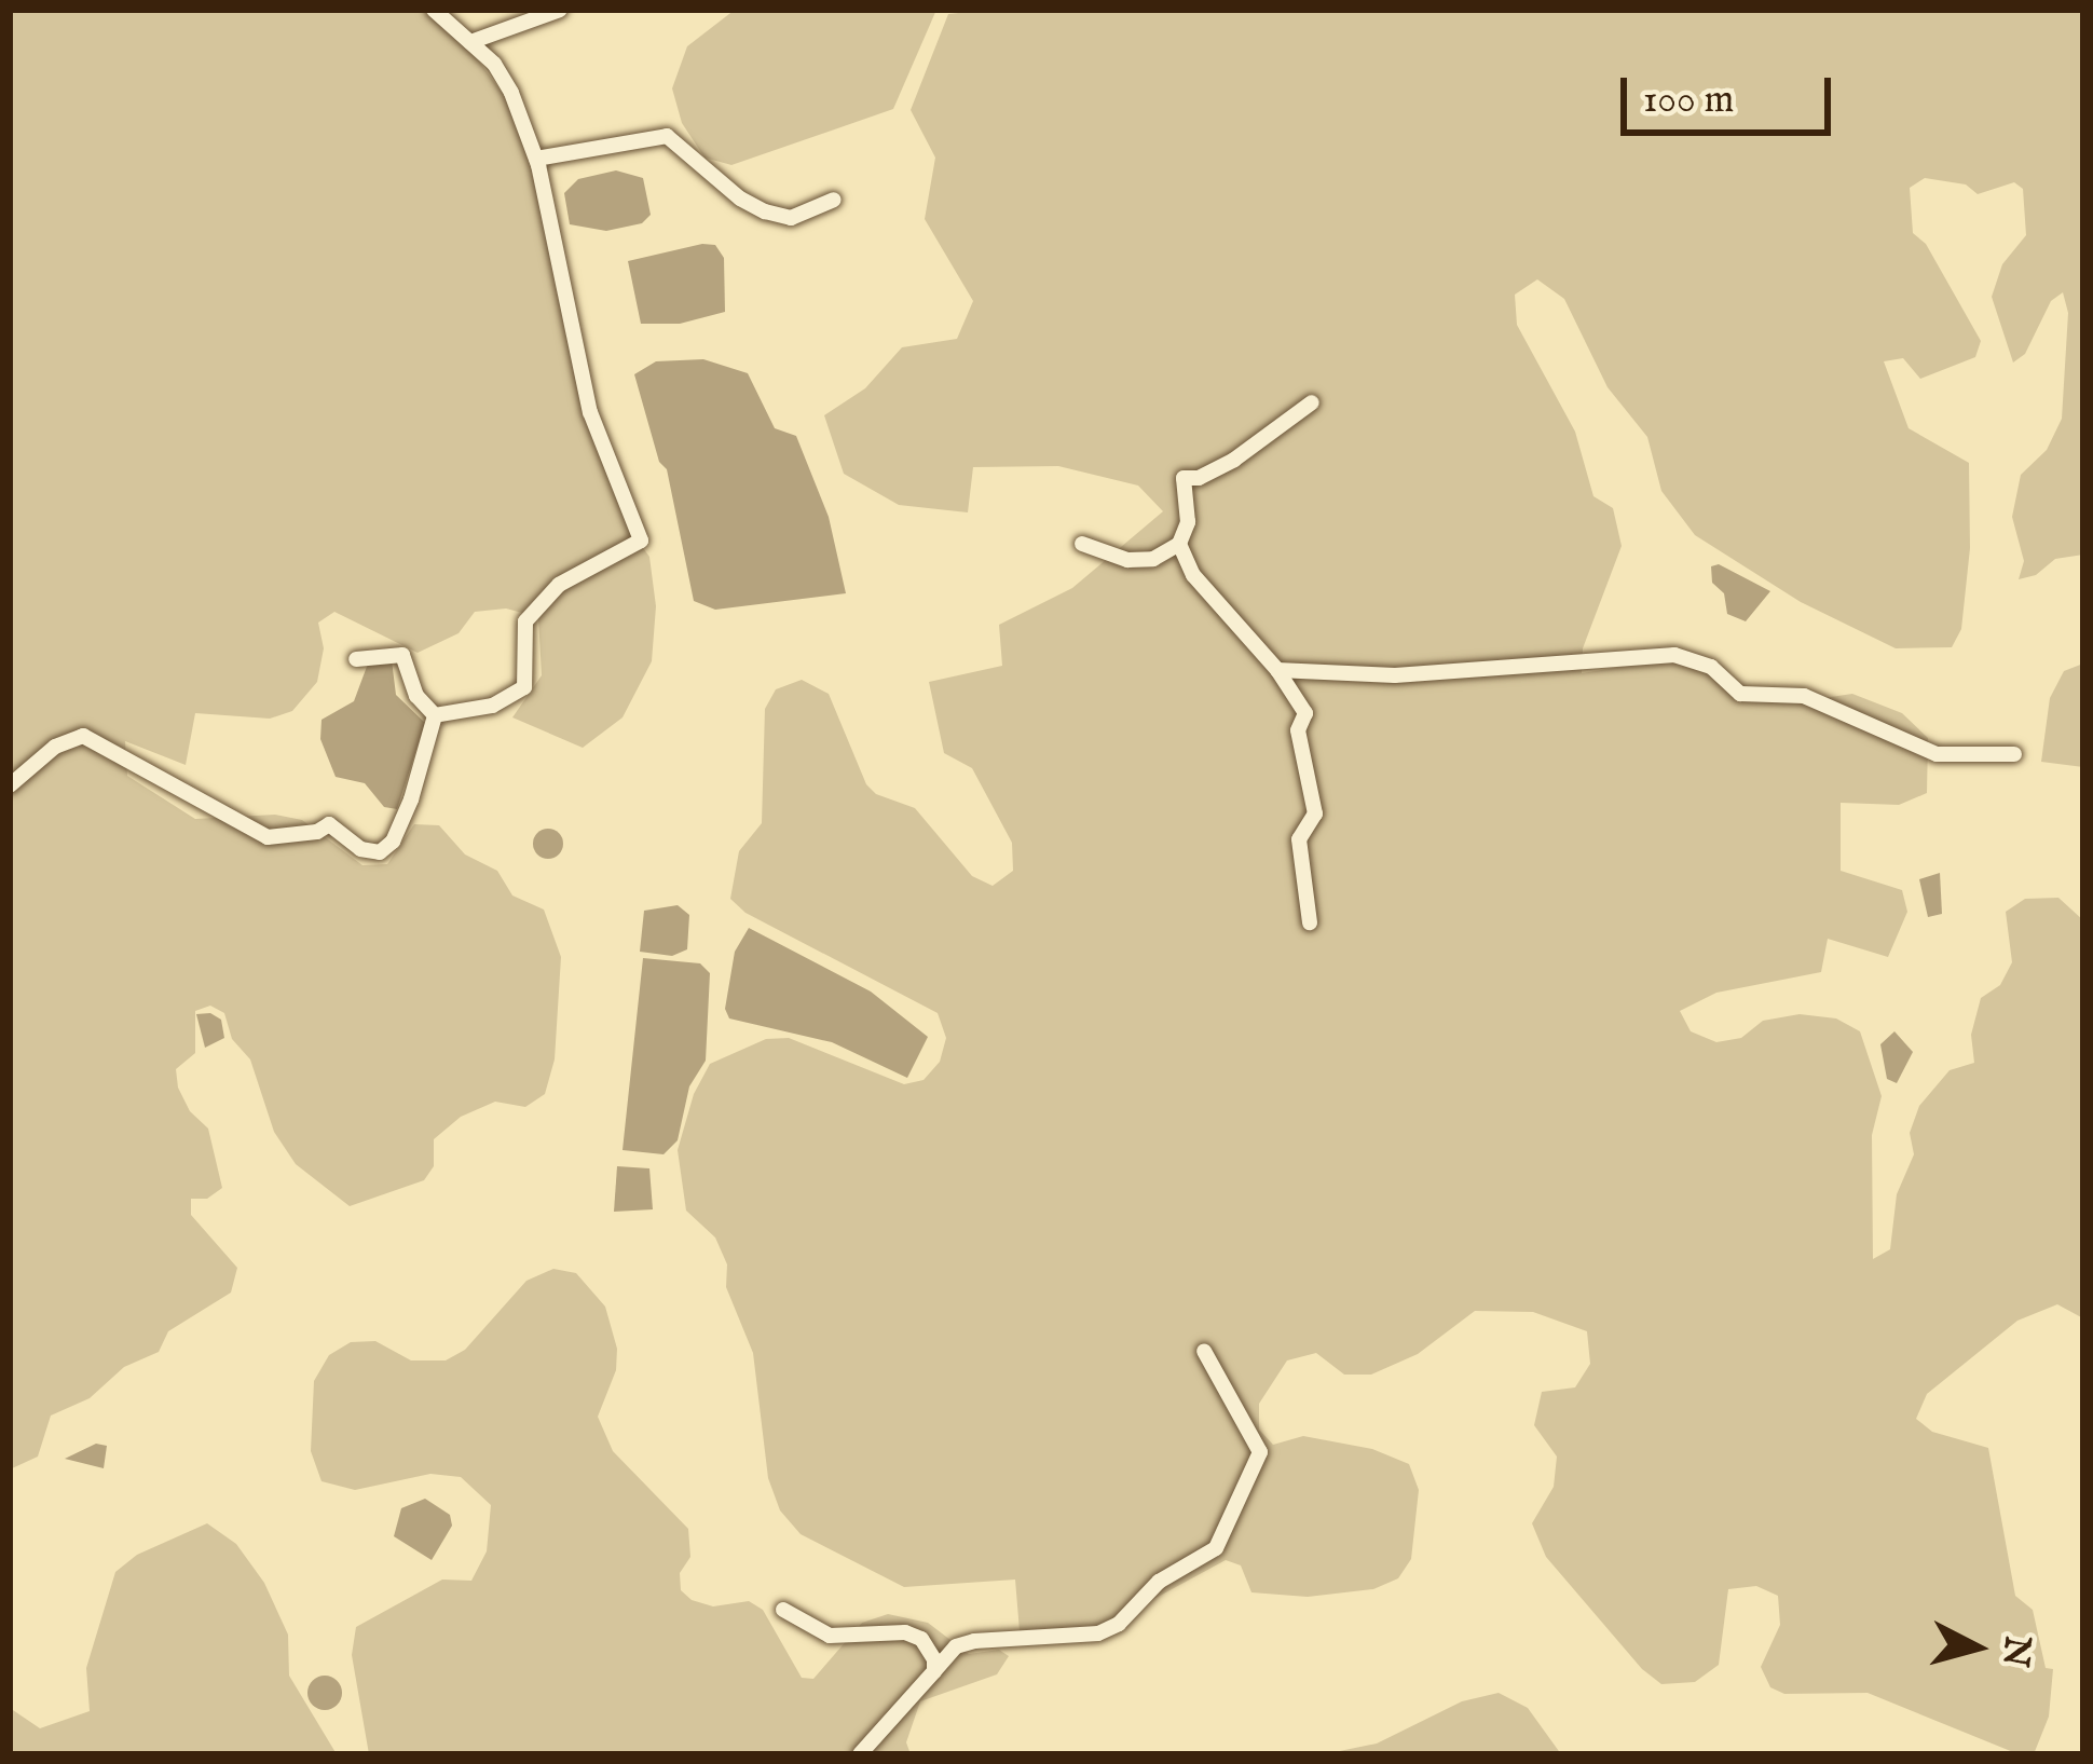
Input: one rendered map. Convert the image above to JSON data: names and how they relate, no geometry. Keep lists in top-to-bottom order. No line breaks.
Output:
{"scale_bar":"100 m","north":"right"}
